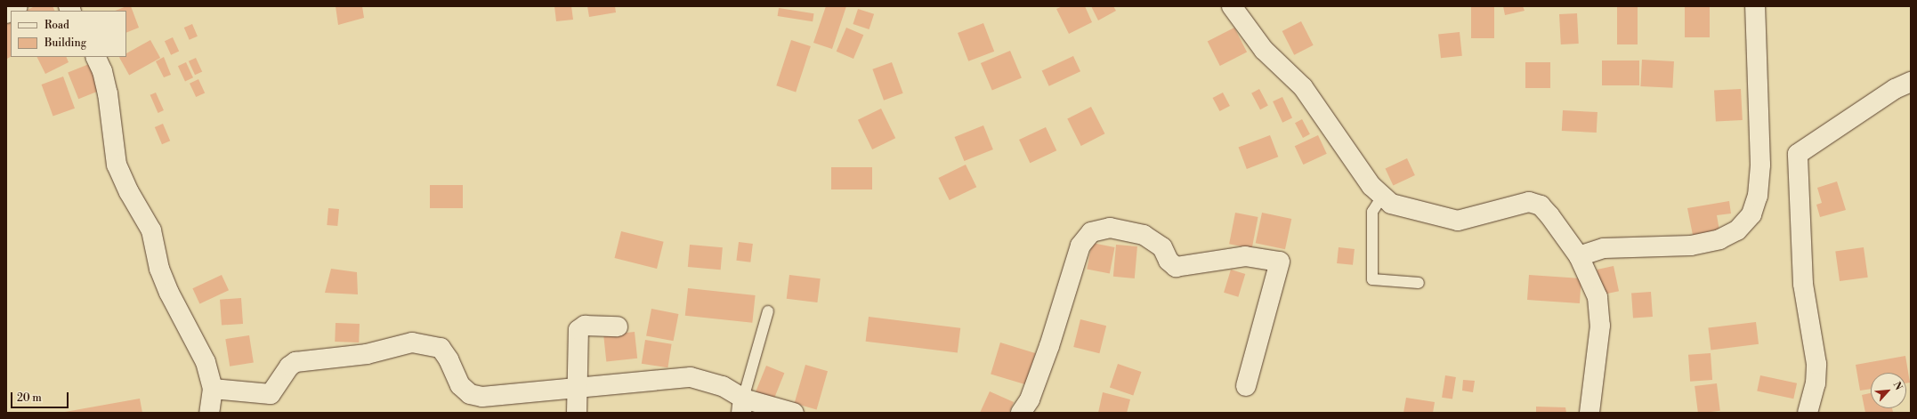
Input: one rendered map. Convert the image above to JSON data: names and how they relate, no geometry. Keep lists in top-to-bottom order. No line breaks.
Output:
{"legend":["Road","Building"],"scale_bar":"20 m","north":"top right"}
